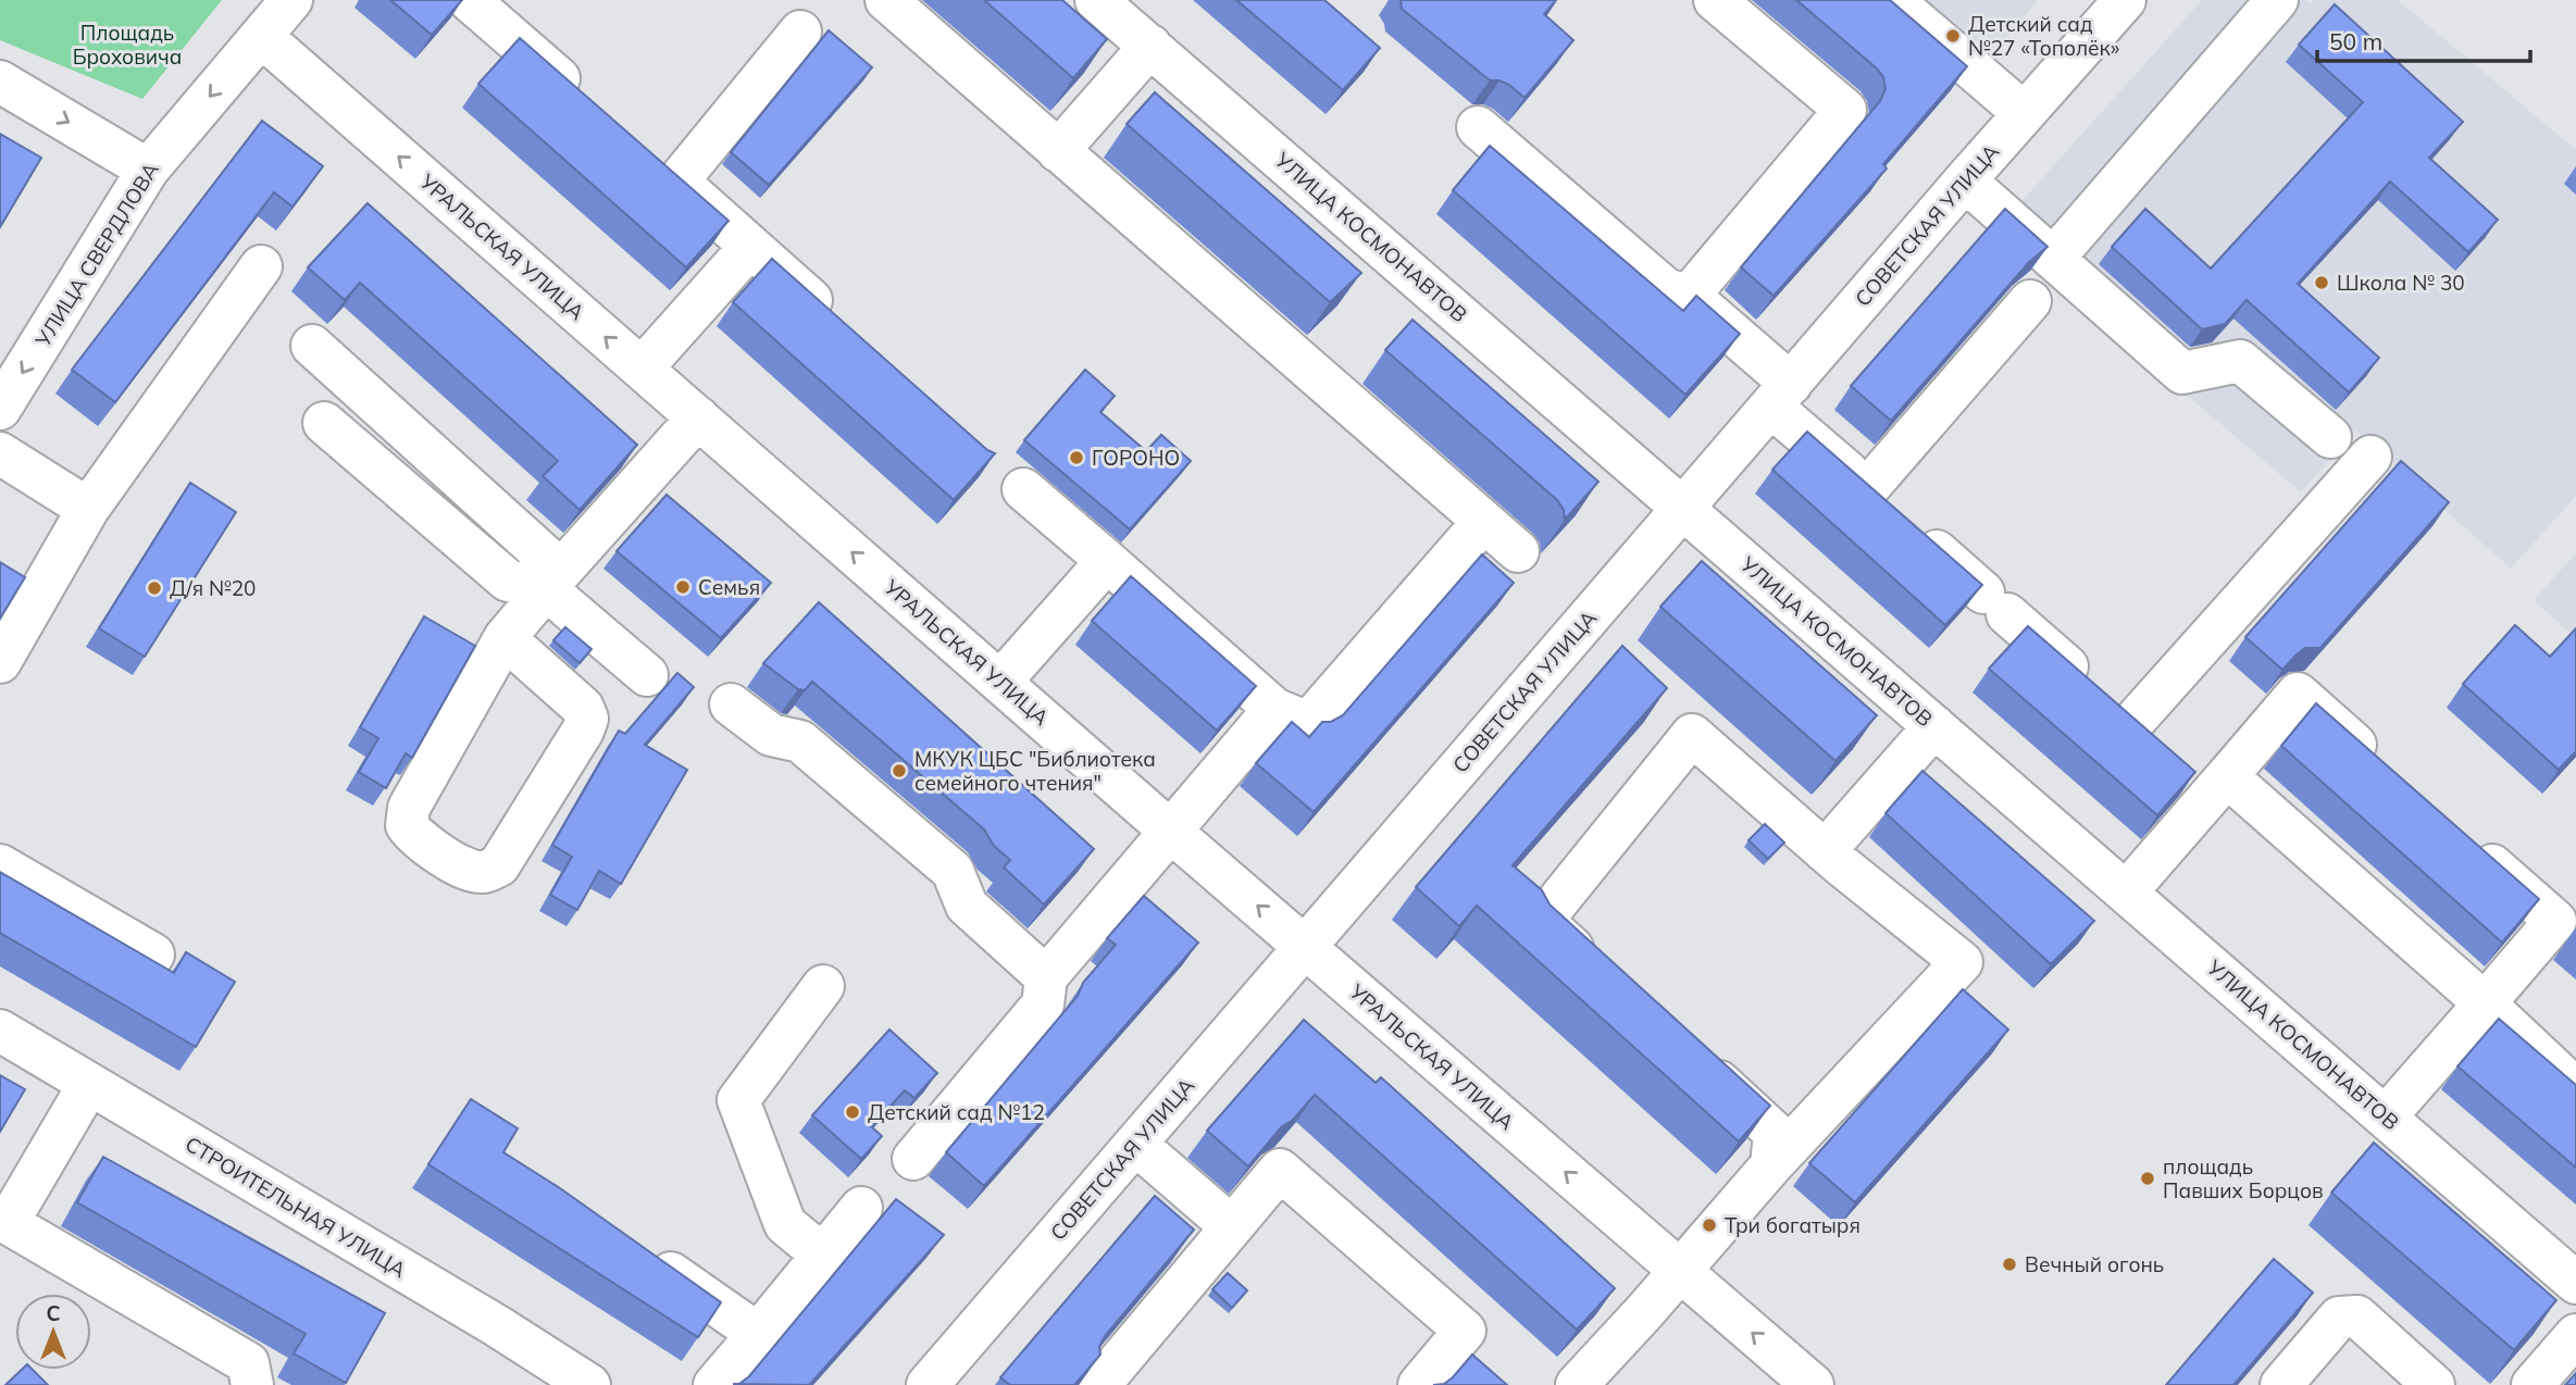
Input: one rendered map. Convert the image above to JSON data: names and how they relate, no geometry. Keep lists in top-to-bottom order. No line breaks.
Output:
{"streets":{"street":["СОВЕТСКАЯ УЛИЦА","УЛИЦА КОСМОНАВТОВ","УРАЛЬСКАЯ УЛИЦА","УЛИЦА СВЕРДЛОВА","СТРОИТЕЛЬНАЯ УЛИЦА"]},"crossings":[["СОВЕТСКАЯ УЛИЦА","УЛИЦА КОСМОНАВТОВ"],["СОВЕТСКАЯ УЛИЦА","УРАЛЬСКАЯ УЛИЦА"],["УРАЛЬСКАЯ УЛИЦА","УЛИЦА СВЕРДЛОВА"]],"parks":["Площадь Броховича"],"places":["Детский сад №27 «Тополёк»","Школа № 30","ГОРОНО","Семья","Д/я №20","МКУК ЦБС \"Библиотека семейного чтения\"","Детский сад №12","площадь Павших Борцов","Три богатыря","Вечный огонь"],"scale_bar":"50 m","north":"top"}
